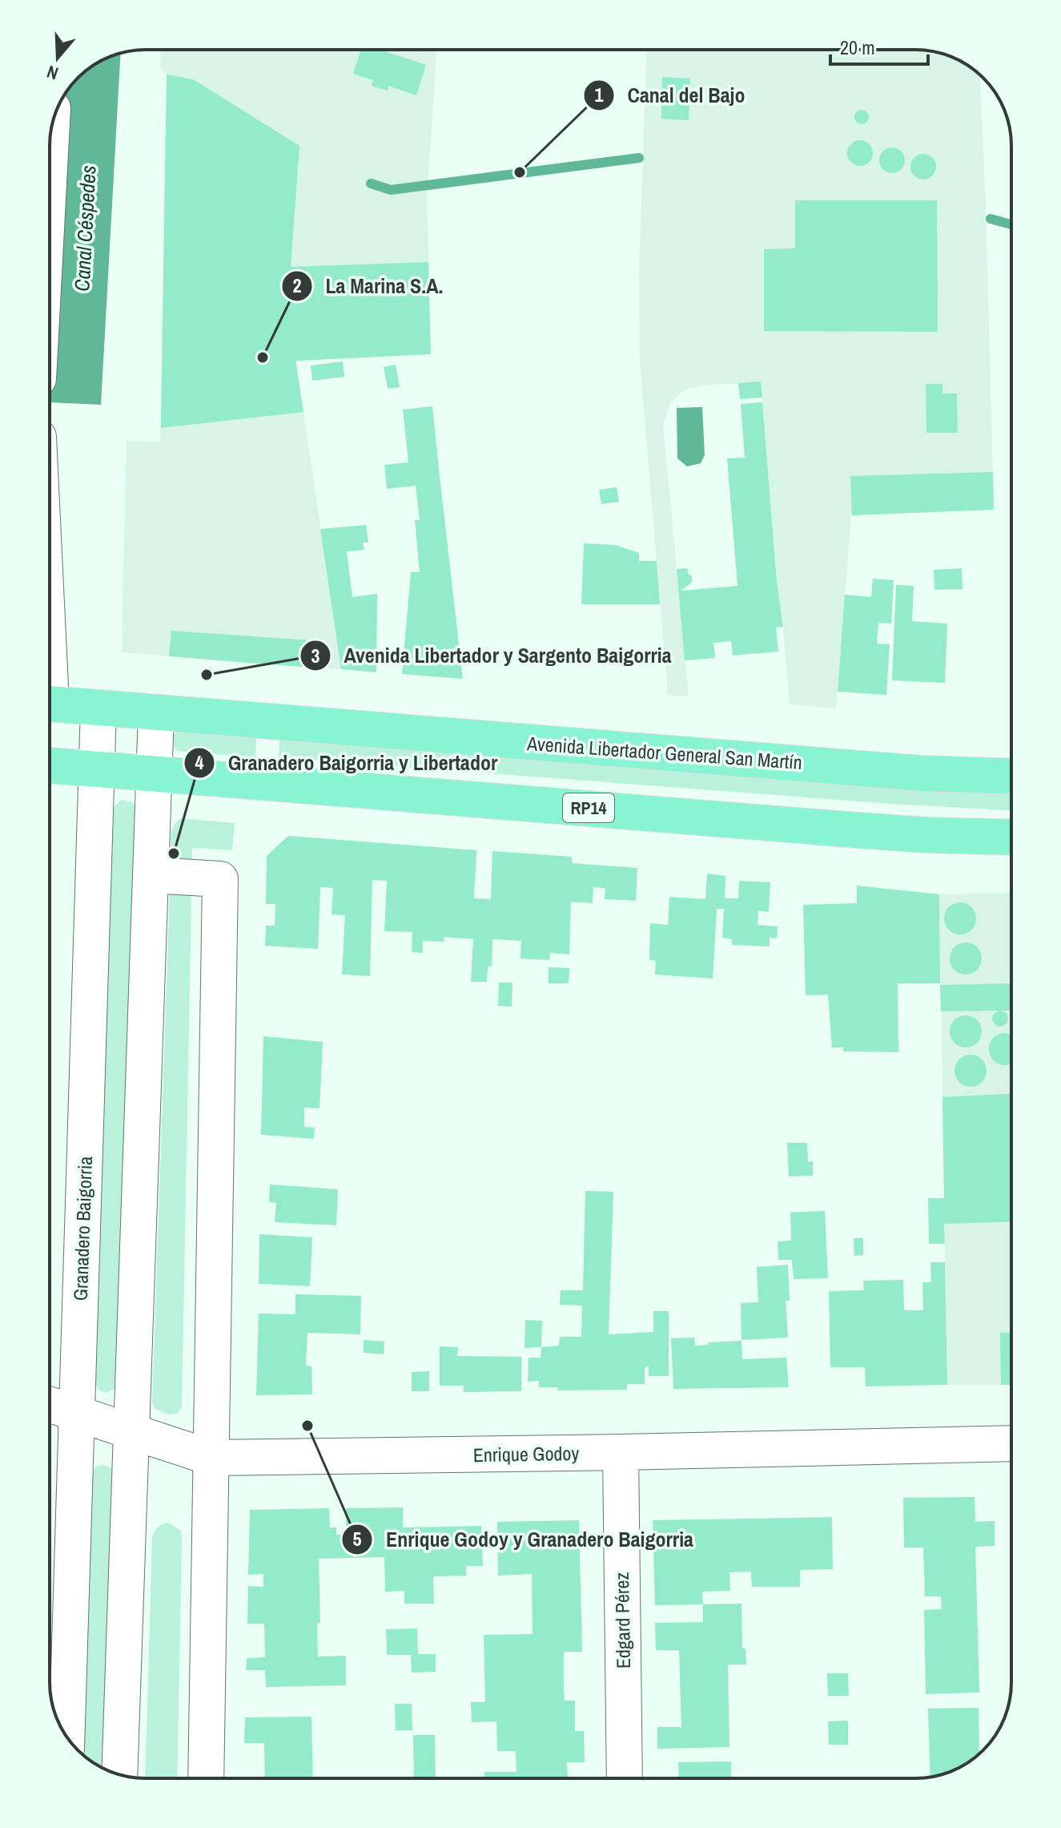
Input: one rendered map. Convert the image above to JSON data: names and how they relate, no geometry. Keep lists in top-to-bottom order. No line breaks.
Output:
{"streets":{"main road":["Avenida Libertador General San Martín","RP14"],"street":["Granadero Baigorria","Enrique Godoy","Edgard Pérez"]},"crossings":[["Avenida Libertador General San Martín","Granadero Baigorria"],["RP14","Granadero Baigorria"],["Granadero Baigorria","Enrique Godoy"],["Enrique Godoy","Edgard Pérez"]],"water":["Canal Céspedes"],"places":["Canal del Bajo","La Marina S.A.","Avenida Libertador y Sargento Baigorria","Granadero Baigorria y Libertador","Enrique Godoy y Granadero Baigorria"],"scale_bar":"20 m","north":"bottom"}
